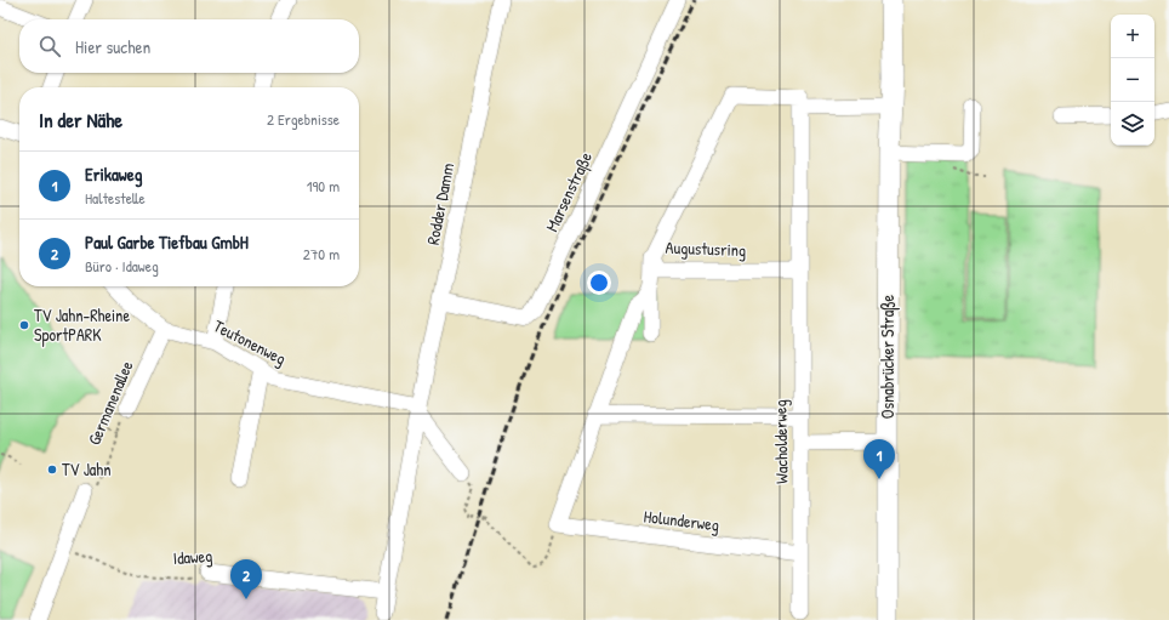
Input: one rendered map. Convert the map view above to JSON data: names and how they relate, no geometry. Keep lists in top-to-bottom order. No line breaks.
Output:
{"streets":{"main road":["Osnabrücker Straße"],"street":["Marsenstraße","Rodder Damm","Augustusring","Teutonenweg","Germanenallee","Wacholderweg","Holunderweg","Idaweg"]},"crossings":[["Marsenstraße","Rodder Damm"],["Rodder Damm","Teutonenweg"],["Rodder Damm","Idaweg"],["Augustusring","Wacholderweg"],["Teutonenweg","Germanenallee"],["Wacholderweg","Holunderweg"]],"places":["TV Jahn-Rheine SportPARK","TV Jahn"],"page":{"map_buttons":["+","−"],"search":"Hier suchen","heading":["In der Nähe","2 Ergebnisse"],"list":[{"mark":"1","name":"Erikaweg","note":"Haltestelle","value":"190 m"},{"mark":"2","name":"Paul Garbe Tiefbau GmbH","note":"Büro · Idaweg","value":"270 m"}],"pins":["1","2"]}}
